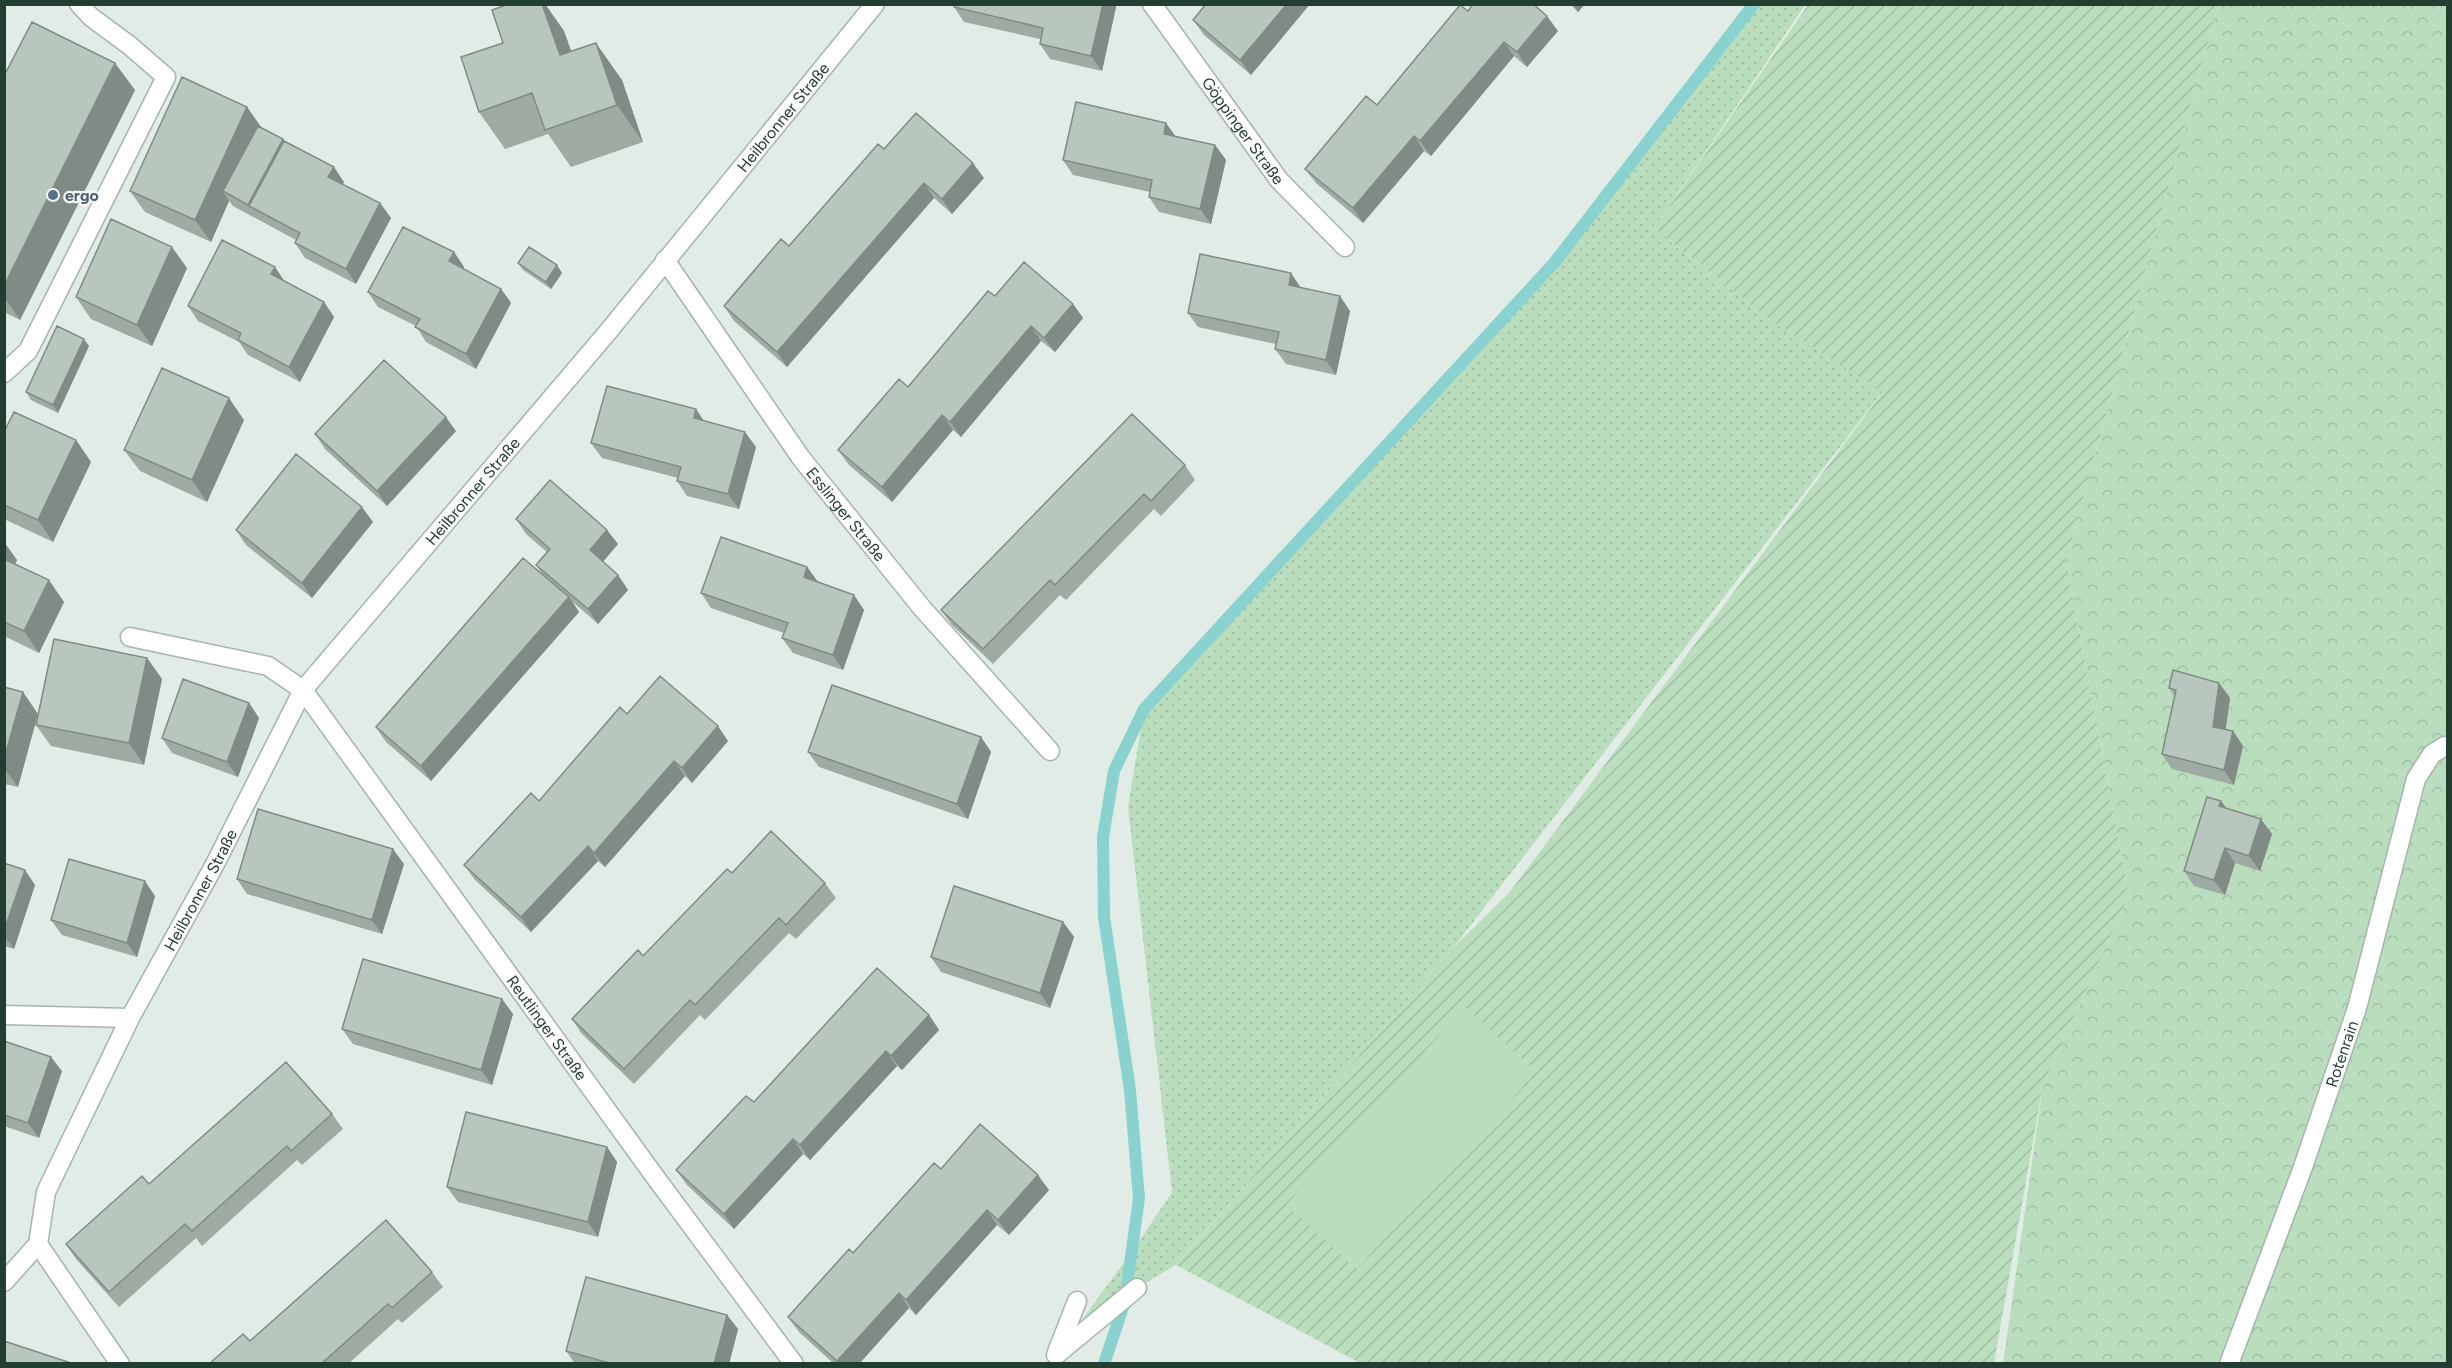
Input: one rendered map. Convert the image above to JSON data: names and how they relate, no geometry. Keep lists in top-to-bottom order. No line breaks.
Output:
{"streets":{"street":["Heilbronner Straße","Göppinger Straße","Esslinger Straße","Reutlinger Straße","Rotenrain"]},"crossings":[["Heilbronner Straße","Esslinger Straße"],["Heilbronner Straße","Reutlinger Straße"]],"places":["ergo"]}
